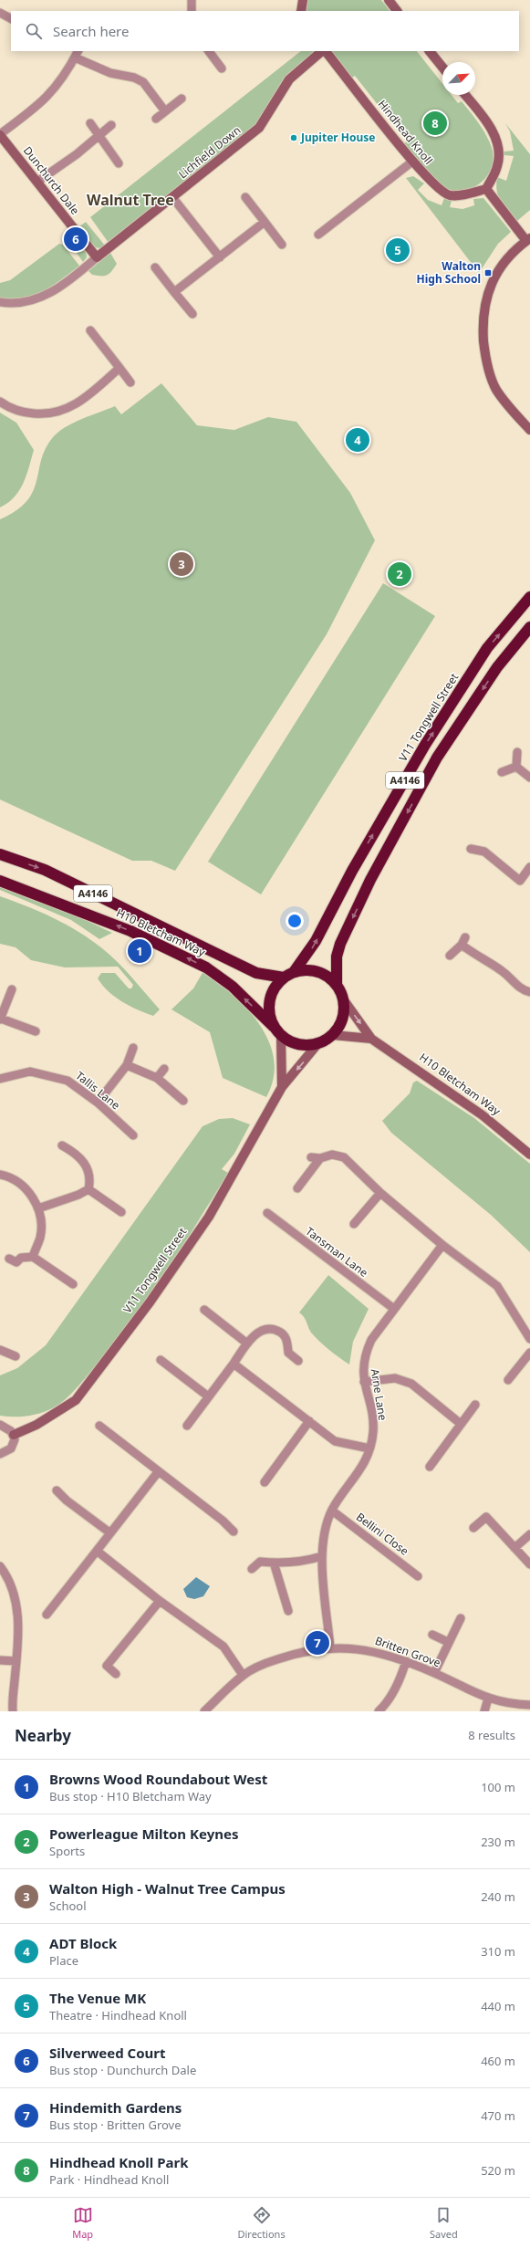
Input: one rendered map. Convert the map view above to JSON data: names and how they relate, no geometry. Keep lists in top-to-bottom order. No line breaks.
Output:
{"streets":{"highway":["V11 Tongwell Street","A4146","H10 Bletcham Way"],"street":["Hindhead Knoll","Lichfield Down","Dunchurch Dale","Tallis Lane","Tansman Lane","Arne Lane","Bellini Close","Britten Grove"]},"crossings":[["Lichfield Down","Dunchurch Dale"],["V11 Tongwell Street","A4146"],["V11 Tongwell Street","H10 Bletcham Way"],["A4146","H10 Bletcham Way"],["Tansman Lane","Arne Lane"],["Arne Lane","Bellini Close"],["Arne Lane","Britten Grove"]],"districts":["Walnut Tree"],"places":{"other":["Jupiter House"],"transit":["Walton High School"]},"north":"top right","page":{"search":"Search here","pins":["8","6","5","4","3","2","1","7"],"heading":["Nearby","8 results"],"list":[{"mark":"1","name":"Browns Wood Roundabout West","note":"Bus stop · H10 Bletcham Way","value":"100 m"},{"mark":"2","name":"Powerleague Milton Keynes","note":"Sports","value":"230 m"},{"mark":"3","name":"Walton High - Walnut Tree Campus","note":"School","value":"240 m"},{"mark":"4","name":"ADT Block","note":"Place","value":"310 m"},{"mark":"5","name":"The Venue MK","note":"Theatre · Hindhead Knoll","value":"440 m"},{"mark":"6","name":"Silverweed Court","note":"Bus stop · Dunchurch Dale","value":"460 m"},{"mark":"7","name":"Hindemith Gardens","note":"Bus stop · Britten Grove","value":"470 m"},{"mark":"8","name":"Hindhead Knoll Park","note":"Park · Hindhead Knoll","value":"520 m"}],"nav":["Map","Directions","Saved"]}}
